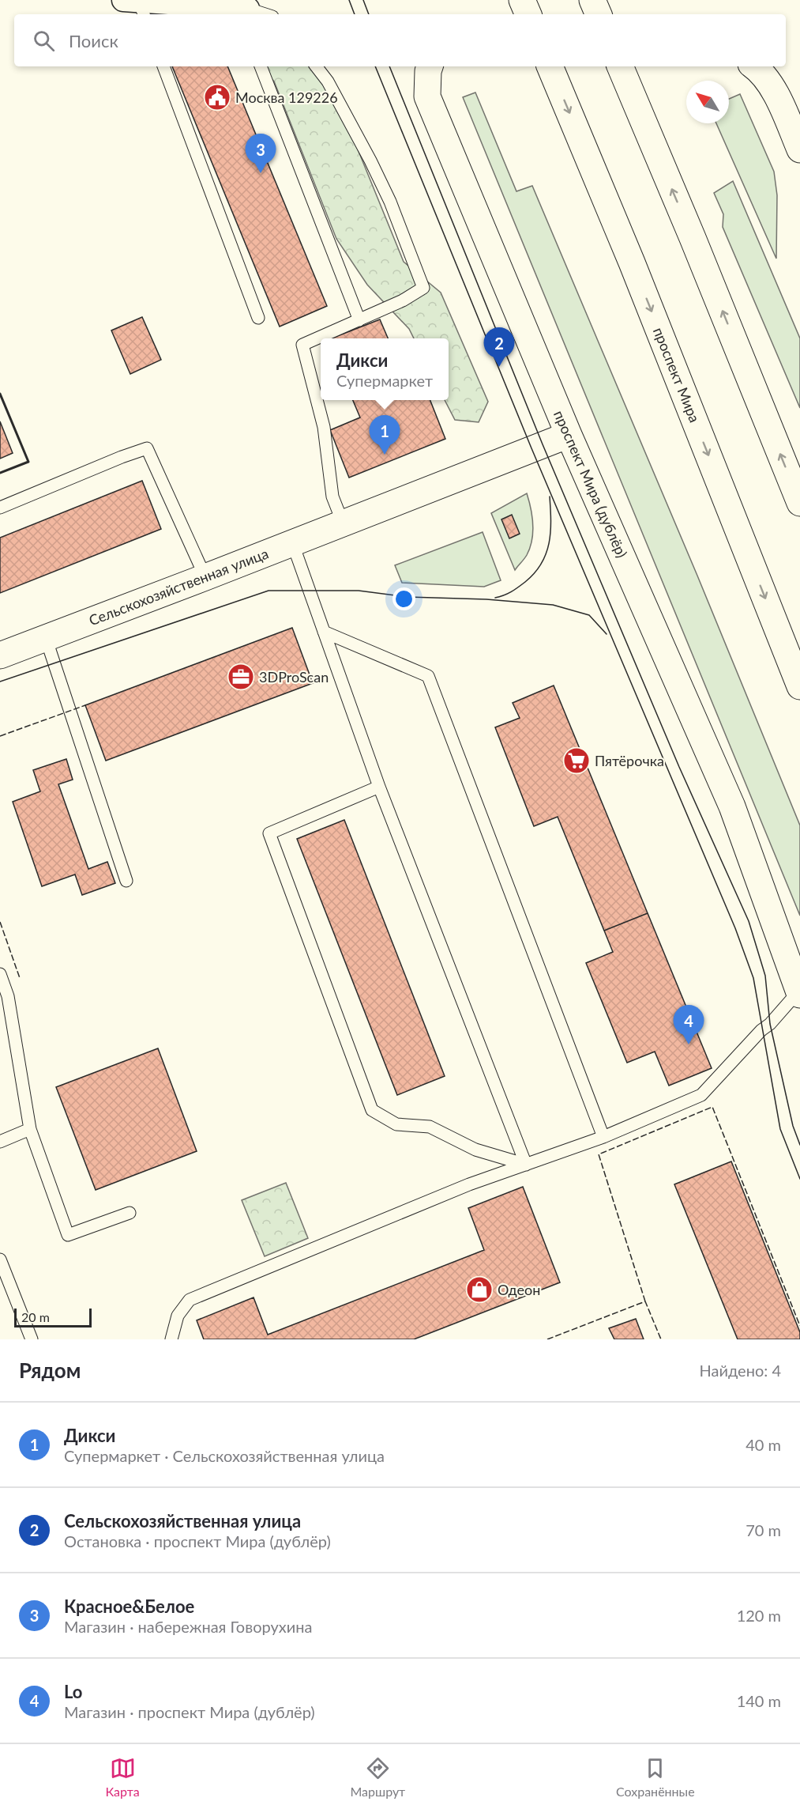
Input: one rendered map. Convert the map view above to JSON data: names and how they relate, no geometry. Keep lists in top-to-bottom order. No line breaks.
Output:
{"streets":{"main road":["проспект Мира","проспект Мира (дублёр)","Сельскохозяйственная улица"]},"crossings":[["проспект Мира (дублёр)","Сельскохозяйственная улица"]],"places":{"public building":["Москва 129226"],"office":["3DProScan"],"supermarket":["Пятёрочка"],"shop":["Одеон"]},"scale_bar":"20 m","north":"top left","page":{"search":"Поиск","pins":["3","2","1","4"],"popup":["Дикси","Супермаркет"],"scale":"20 m","heading":["Рядом","Найдено: 4"],"list":[{"mark":"1","name":"Дикси","note":"Супермаркет · Сельскохозяйственная улица","value":"40 m"},{"mark":"2","name":"Сельскохозяйственная улица","note":"Остановка · проспект Мира (дублёр)","value":"70 m"},{"mark":"3","name":"Красное&Белое","note":"Магазин · набережная Говорухина","value":"120 m"},{"mark":"4","name":"Lo","note":"Магазин · проспект Мира (дублёр)","value":"140 m"}],"nav":["Карта","Маршрут","Сохранённые"]}}
